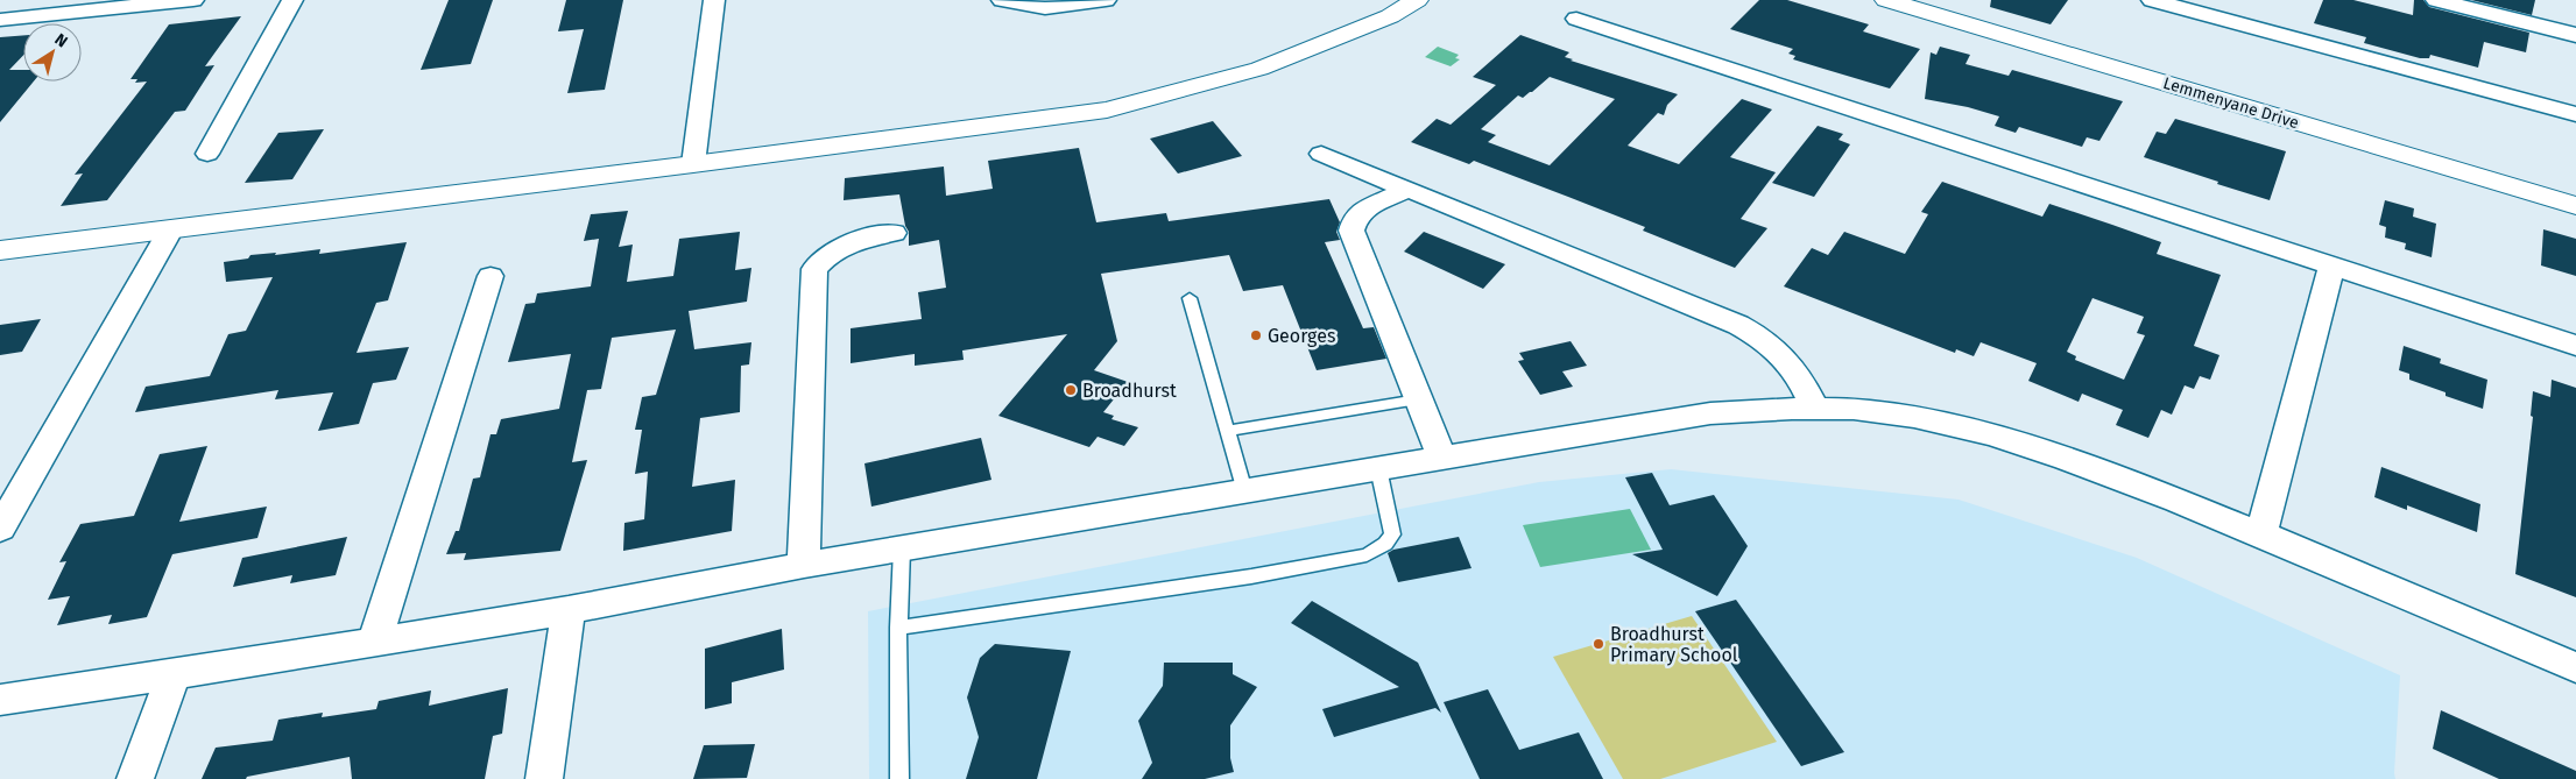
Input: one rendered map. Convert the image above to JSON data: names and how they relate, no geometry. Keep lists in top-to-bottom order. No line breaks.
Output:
{"streets":{"street":["Lemmenyane Drive"]},"places":["Georges","Broadhurst","Broadhurst Primary School"],"north":"top right"}
